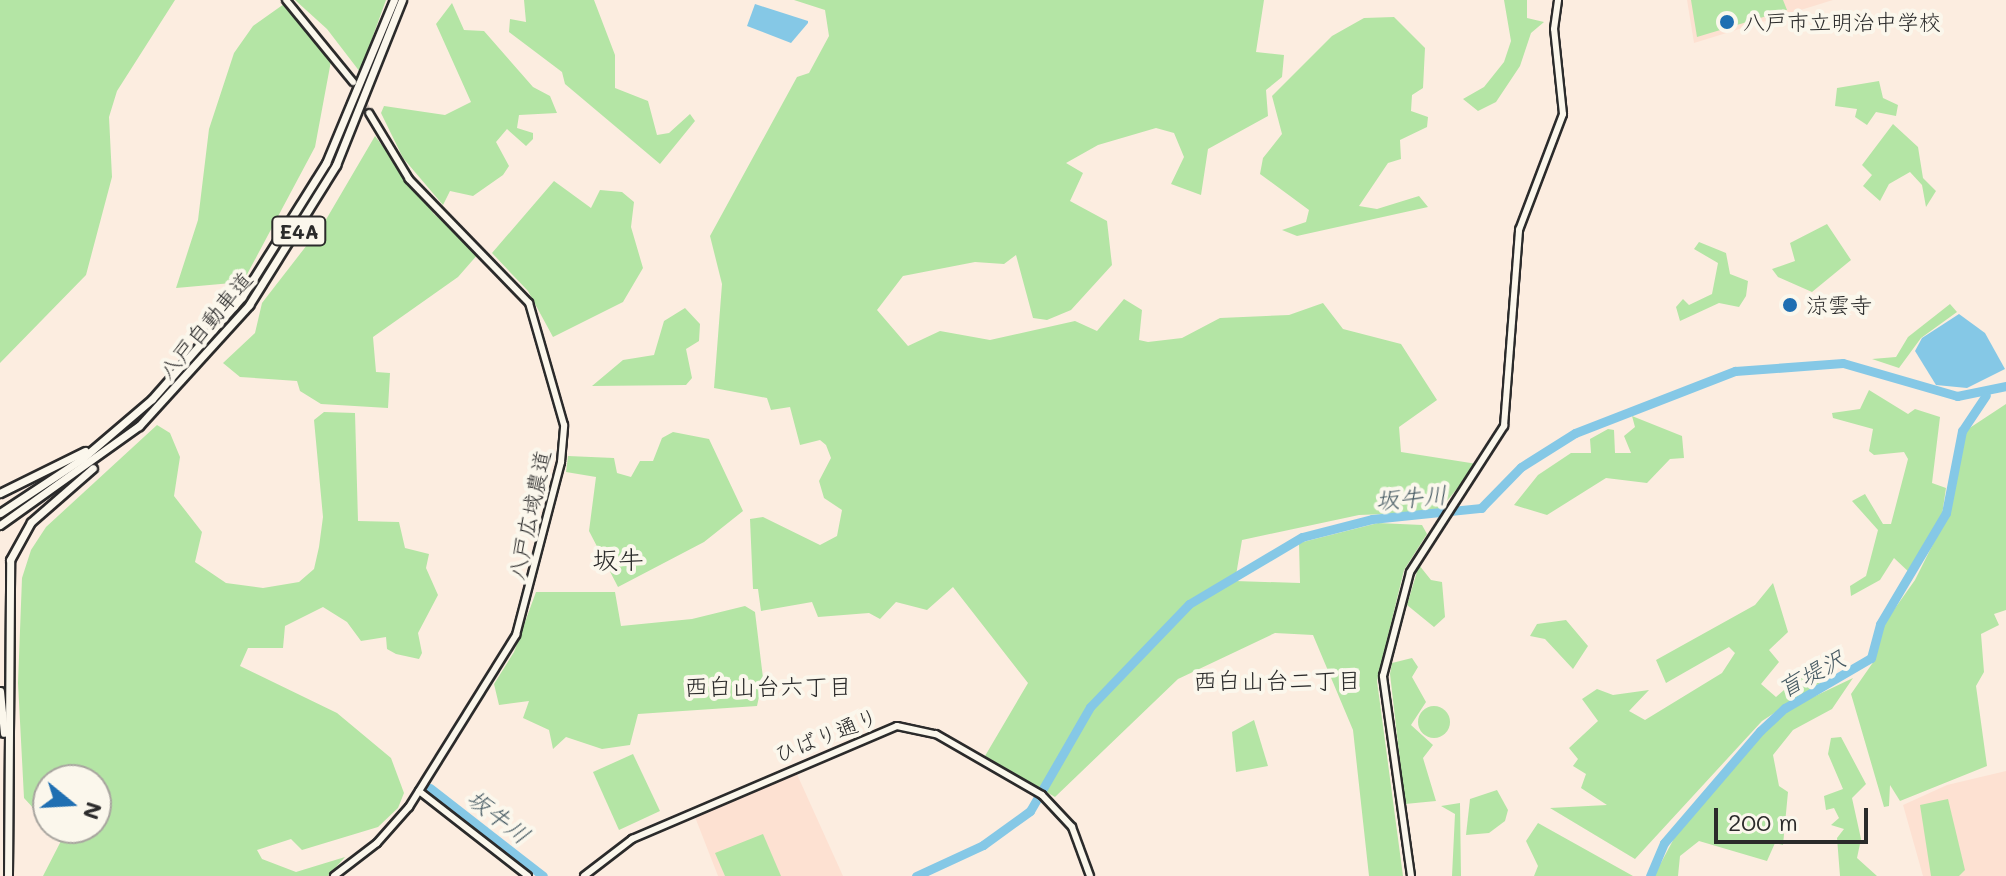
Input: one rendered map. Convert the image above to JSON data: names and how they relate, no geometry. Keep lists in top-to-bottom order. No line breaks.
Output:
{"streets":{"highway":["E4A","八戸自動車道"],"street":["八戸広域農道","ひばり通り"]},"districts":["坂牛","西白山台二丁目","西白山台六丁目"],"water":["坂牛川","盲堤沢"],"places":["八戸市立明治中学校","涼雲寺"],"scale_bar":"200 m","north":"right"}
